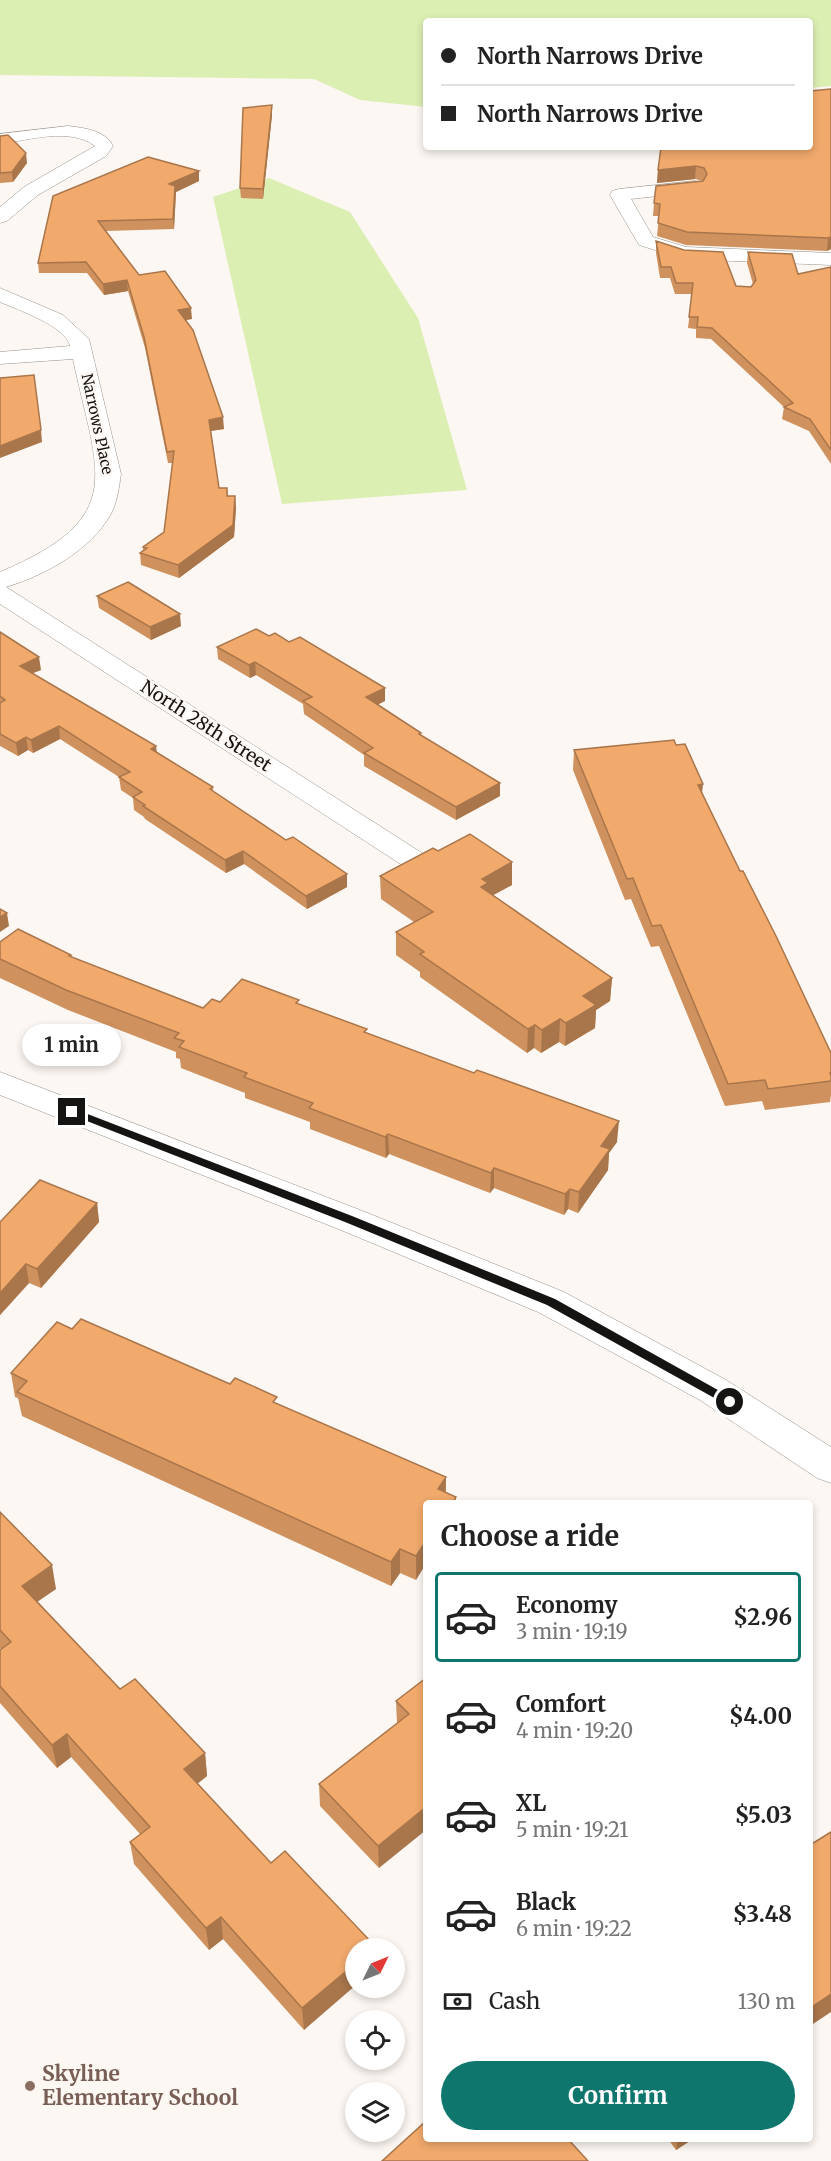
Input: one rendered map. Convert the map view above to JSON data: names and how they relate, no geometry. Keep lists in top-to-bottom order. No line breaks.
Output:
{"streets":{"street":["Narrows Place","North 28th Street"]},"places":["Skyline Elementary School"],"north":"top right","page":{"banner":["North Narrows Drive","North Narrows Drive"],"bubble":"1 min","heading":"Choose a ride","list":[{"name":"Economy","note":"3 min · 19:19","value":"$2.96"},{"name":"Comfort","note":"4 min · 19:20","value":"$4.00"},{"name":"XL","note":"5 min · 19:21","value":"$5.03"},{"name":"Black","note":"6 min · 19:22","value":"$3.48"}],"pay":["Cash","130 m"],"buttons":"Confirm"}}
